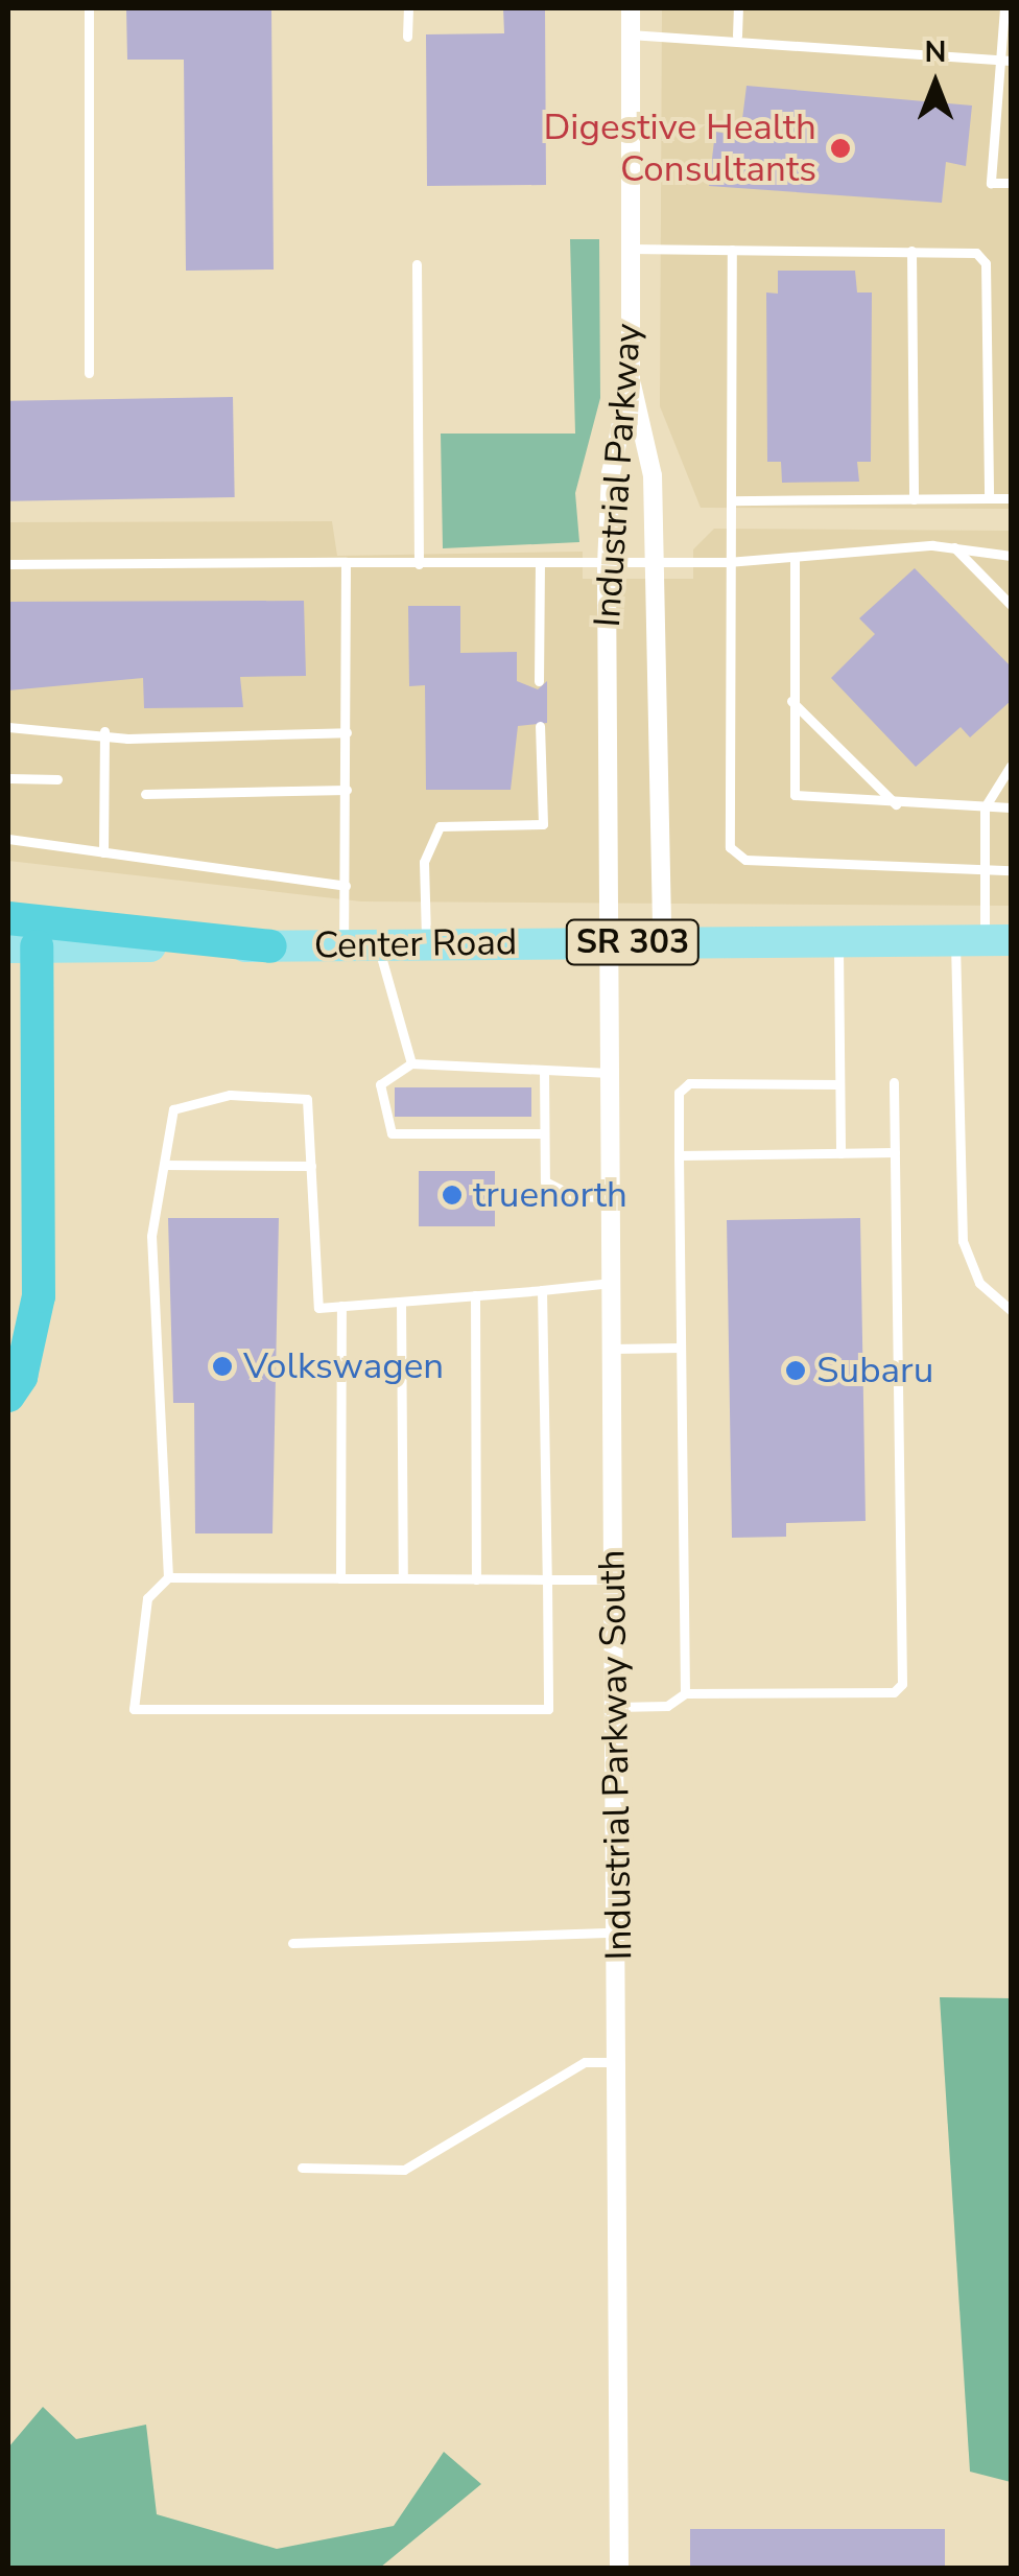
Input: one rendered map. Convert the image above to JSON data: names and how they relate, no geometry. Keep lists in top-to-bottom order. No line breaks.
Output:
{"streets":{"main road":["SR 303","Center Road"],"street":["Industrial Parkway","Industrial Parkway South"]},"crossings":[["Industrial Parkway","Center Road"],["Industrial Parkway","Industrial Parkway South"],["Center Road","Industrial Parkway South"]],"places":["Digestive Health Consultants","truenorth","Volkswagen","Subaru"],"north":"top"}
